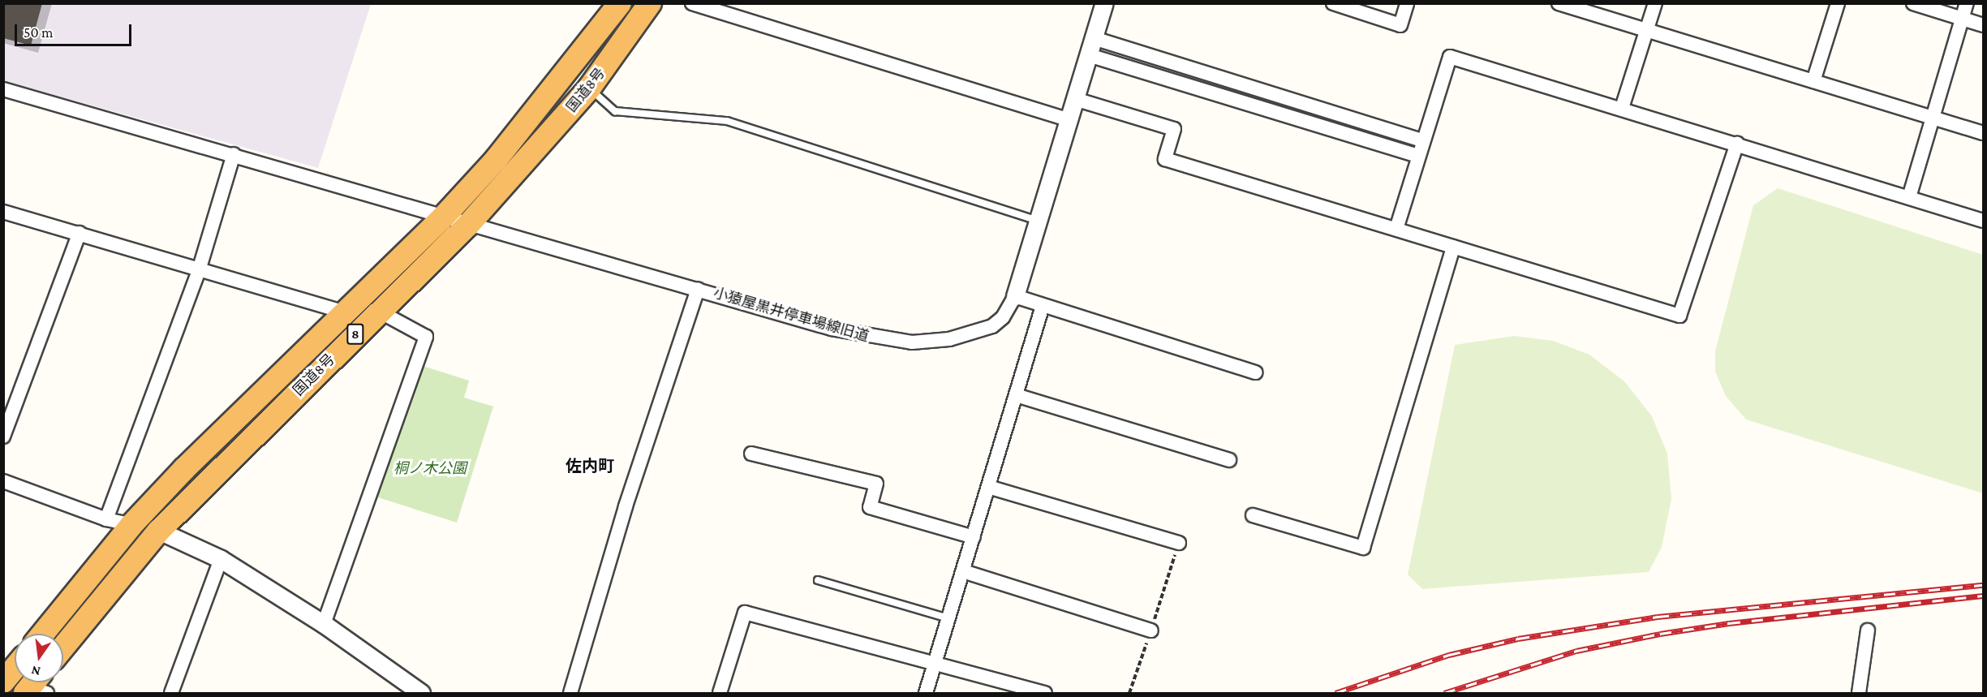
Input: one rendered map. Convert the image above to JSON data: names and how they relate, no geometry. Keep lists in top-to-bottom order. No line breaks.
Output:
{"streets":{"highway":["国道8号","8"],"street":["小猿屋黒井停車場線旧道"]},"districts":["佐内町"],"parks":["桐ノ木公園"],"scale_bar":"50 m","north":"bottom"}
